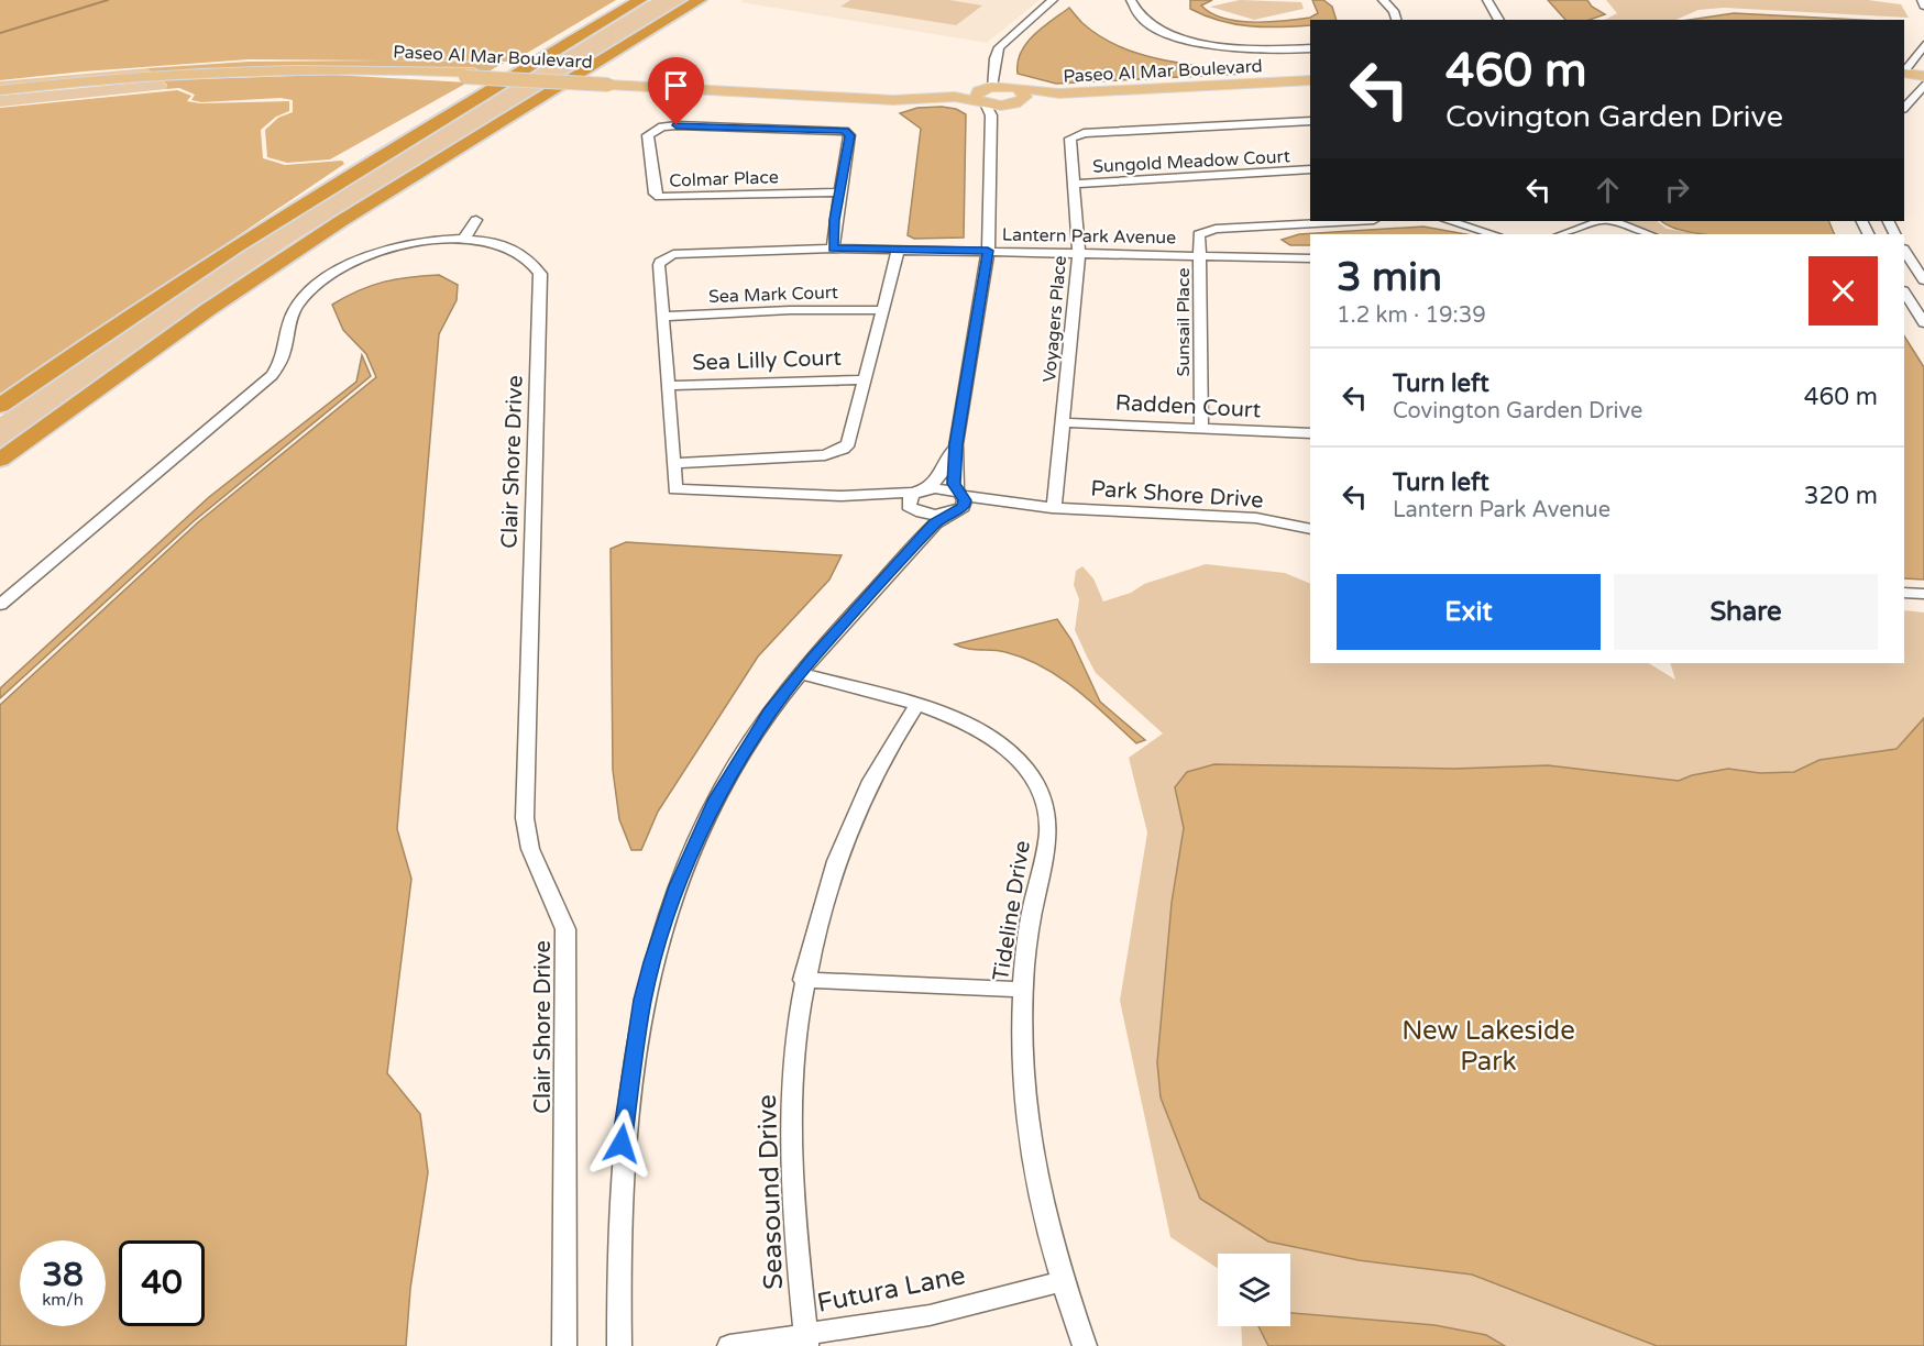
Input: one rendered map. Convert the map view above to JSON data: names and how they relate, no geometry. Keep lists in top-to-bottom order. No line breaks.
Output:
{"streets":{"main road":["Paseo Al Mar Boulevard"],"street":["Sungold Meadow Court","Colmar Place","Lantern Park Avenue","Sea Mark Court","Voyagers Place","Sunsail Place","Sea Lilly Court","Radden Court","Clair Shore Drive","Park Shore Drive","Tideline Drive","Seasound Drive","Futura Lane"]},"crossings":[["Sungold Meadow Court","Voyagers Place"],["Colmar Place","Lantern Park Avenue"],["Lantern Park Avenue","Sea Mark Court"],["Lantern Park Avenue","Voyagers Place"],["Lantern Park Avenue","Sunsail Place"],["Lantern Park Avenue","Sea Lilly Court"],["Voyagers Place","Radden Court"],["Voyagers Place","Park Shore Drive"],["Sunsail Place","Radden Court"],["Tideline Drive","Seasound Drive"],["Tideline Drive","Futura Lane"],["Seasound Drive","Futura Lane"]],"parks":["New Lakeside Park"],"page":{"turn":["460 m","Covington Garden Drive"],"heading":["3 min","1.2 km · 19:39"],"list":[{"name":"Turn left","note":"Covington Garden Drive","value":"460 m"},{"name":"Turn left","note":"Lantern Park Avenue","value":"320 m"}],"buttons":["Exit","Share"],"speed":"38 km/h","limit":"40"}}
